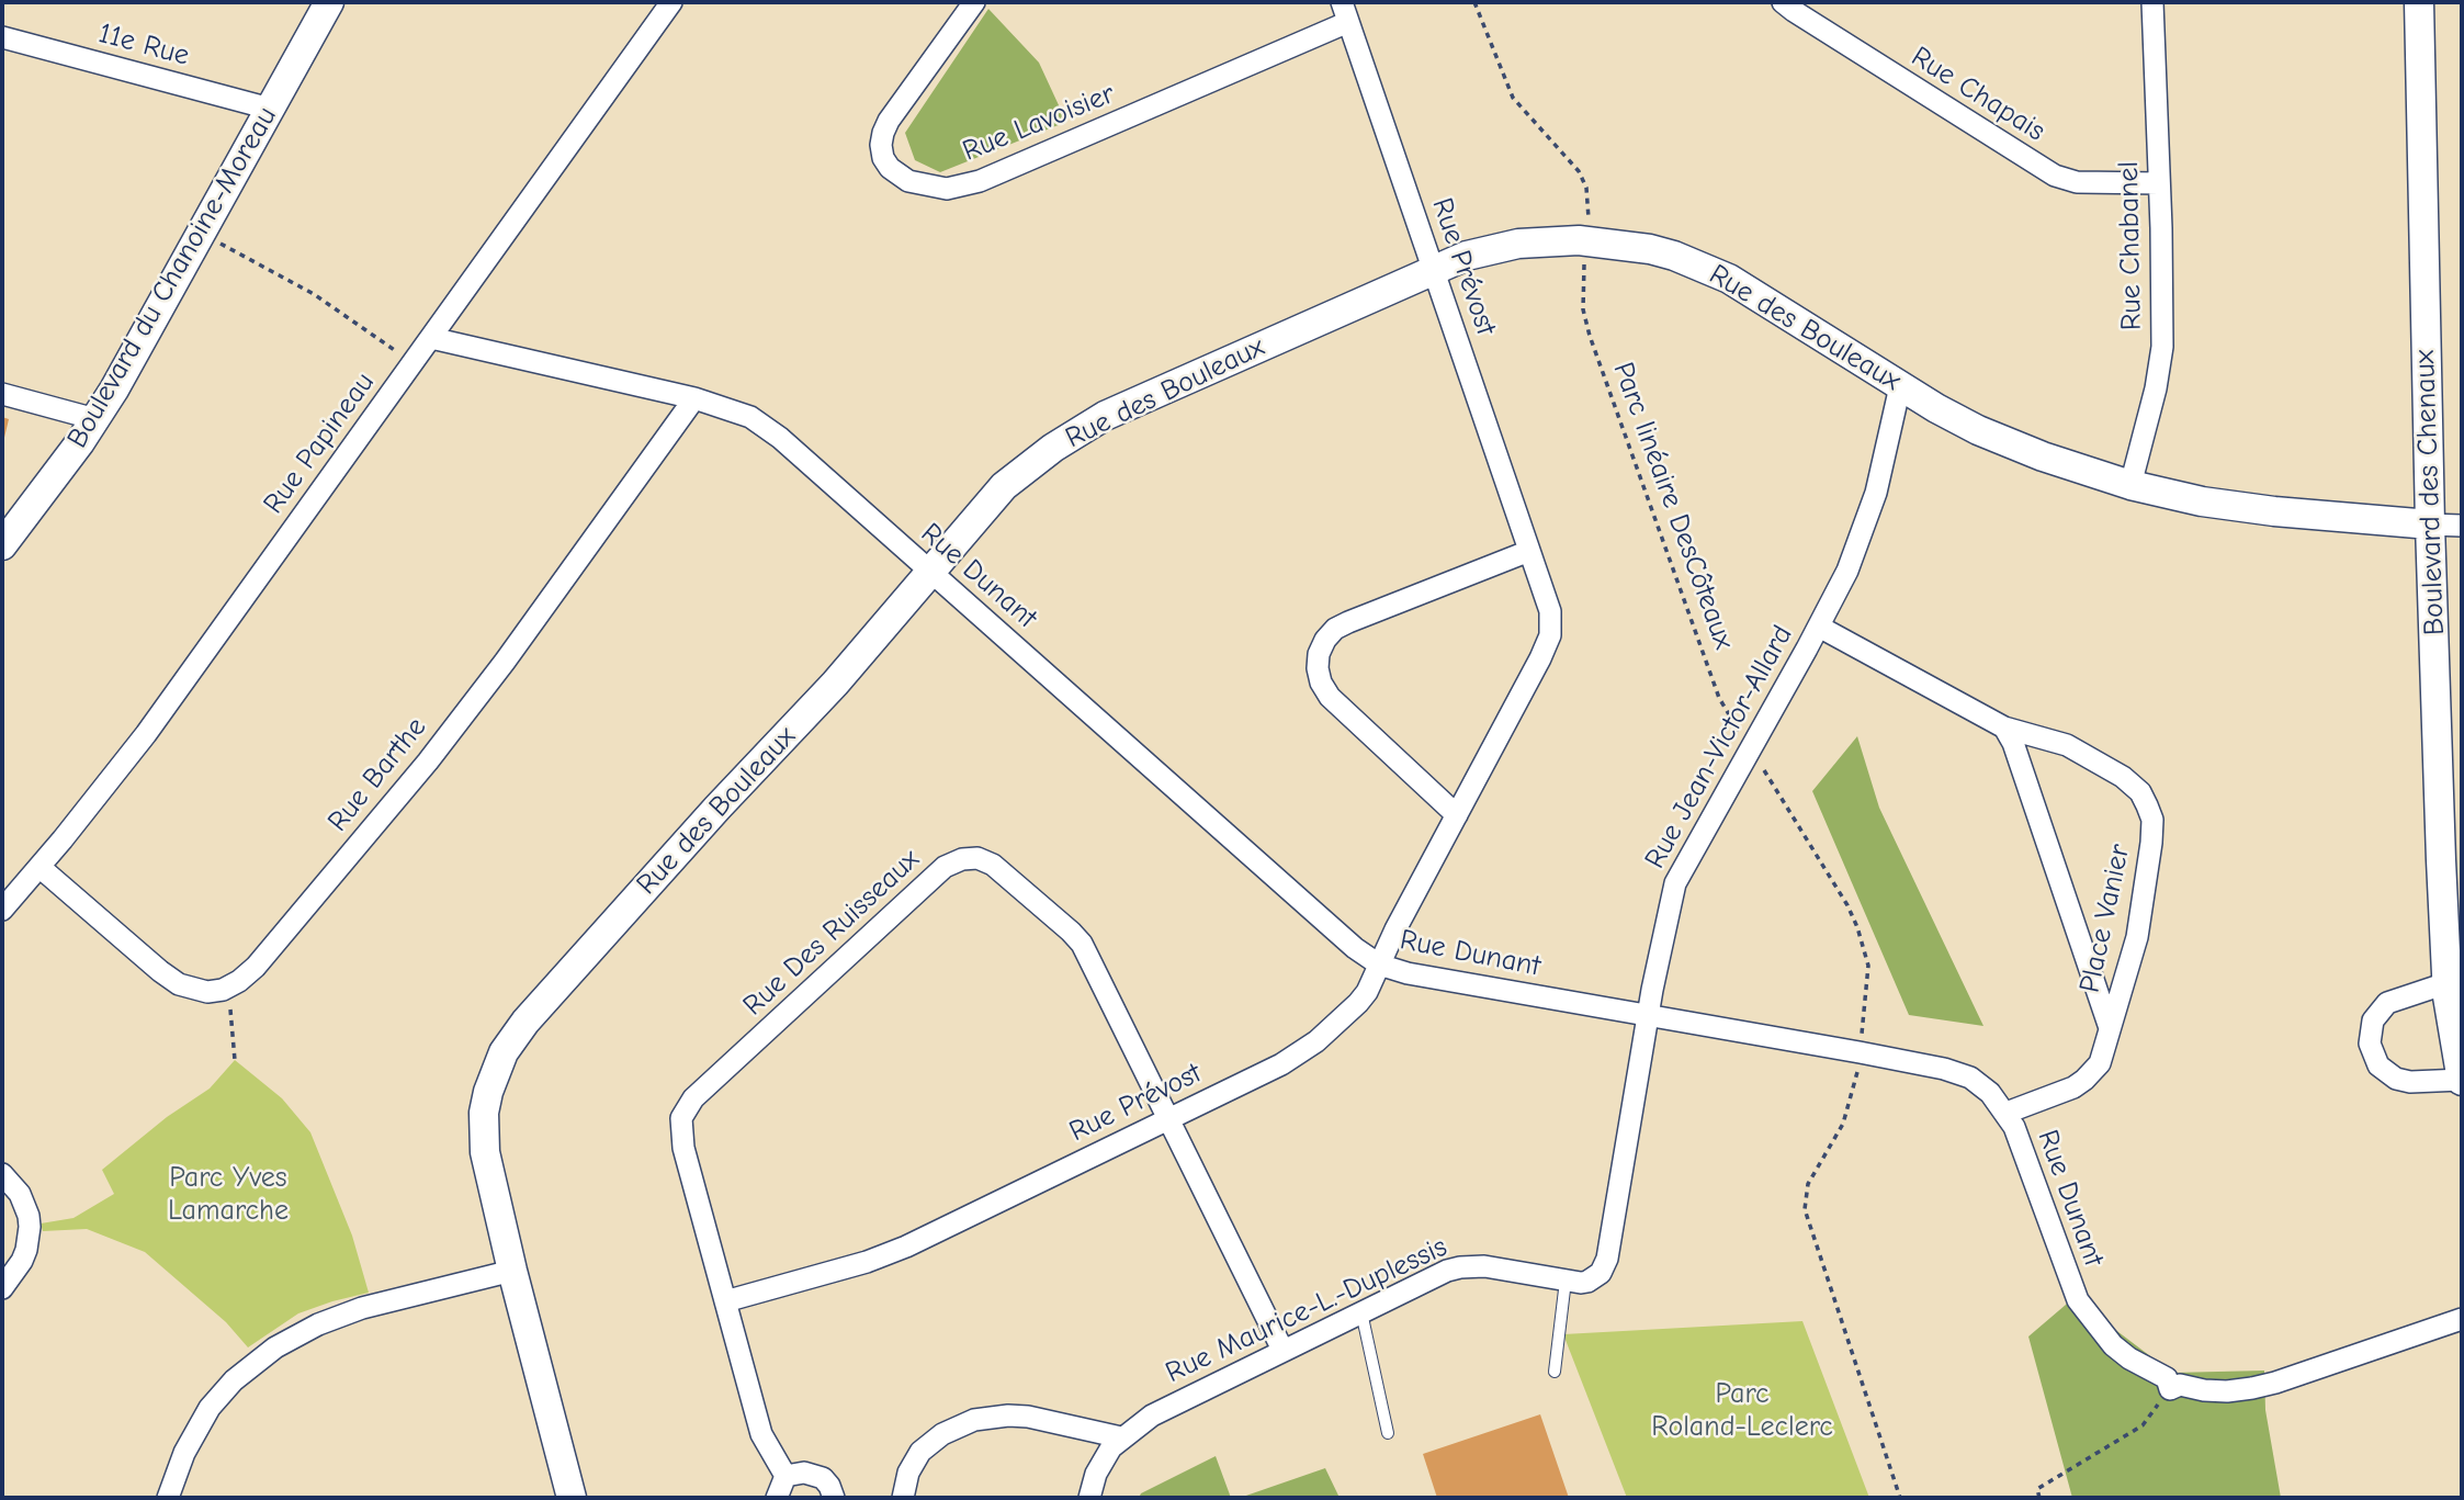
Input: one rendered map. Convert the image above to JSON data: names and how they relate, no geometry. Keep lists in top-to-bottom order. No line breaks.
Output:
{"streets":{"street":["11e Rue","Rue Chapais","Rue Lavoisier","Rue Chabanel","Rue Prévost","Boulevard du Chanoine-Moreau","Rue des Bouleaux","Rue Papineau","Boulevard des Chenaux","Rue Dunant","Rue Jean-Victor-Allard","Rue Barthe","Place Vanier","Rue Des Ruisseaux","Rue Maurice-L.-Duplessis"],"path":["Parc linéaire DesCôteaux"]},"crossings":[["11e Rue","Boulevard du Chanoine-Moreau"],["Rue Chapais","Rue Chabanel"],["Rue Lavoisier","Rue Prévost"],["Rue Chabanel","Rue des Bouleaux"],["Rue Prévost","Rue des Bouleaux"],["Rue Prévost","Rue Dunant"],["Rue Prévost","Rue Des Ruisseaux"],["Rue des Bouleaux","Boulevard des Chenaux"],["Rue des Bouleaux","Parc linéaire DesCôteaux"],["Rue des Bouleaux","Rue Dunant"],["Rue des Bouleaux","Rue Jean-Victor-Allard"],["Rue Papineau","Rue Dunant"],["Parc linéaire DesCôteaux","Rue Dunant"],["Parc linéaire DesCôteaux","Rue Jean-Victor-Allard"],["Rue Dunant","Rue Jean-Victor-Allard"],["Rue Dunant","Rue Barthe"],["Rue Dunant","Place Vanier"],["Rue Jean-Victor-Allard","Place Vanier"],["Rue Jean-Victor-Allard","Rue Maurice-L.-Duplessis"],["Rue Des Ruisseaux","Rue Maurice-L.-Duplessis"]],"parks":["Parc Yves Lamarche","Parc Roland-Leclerc"]}
